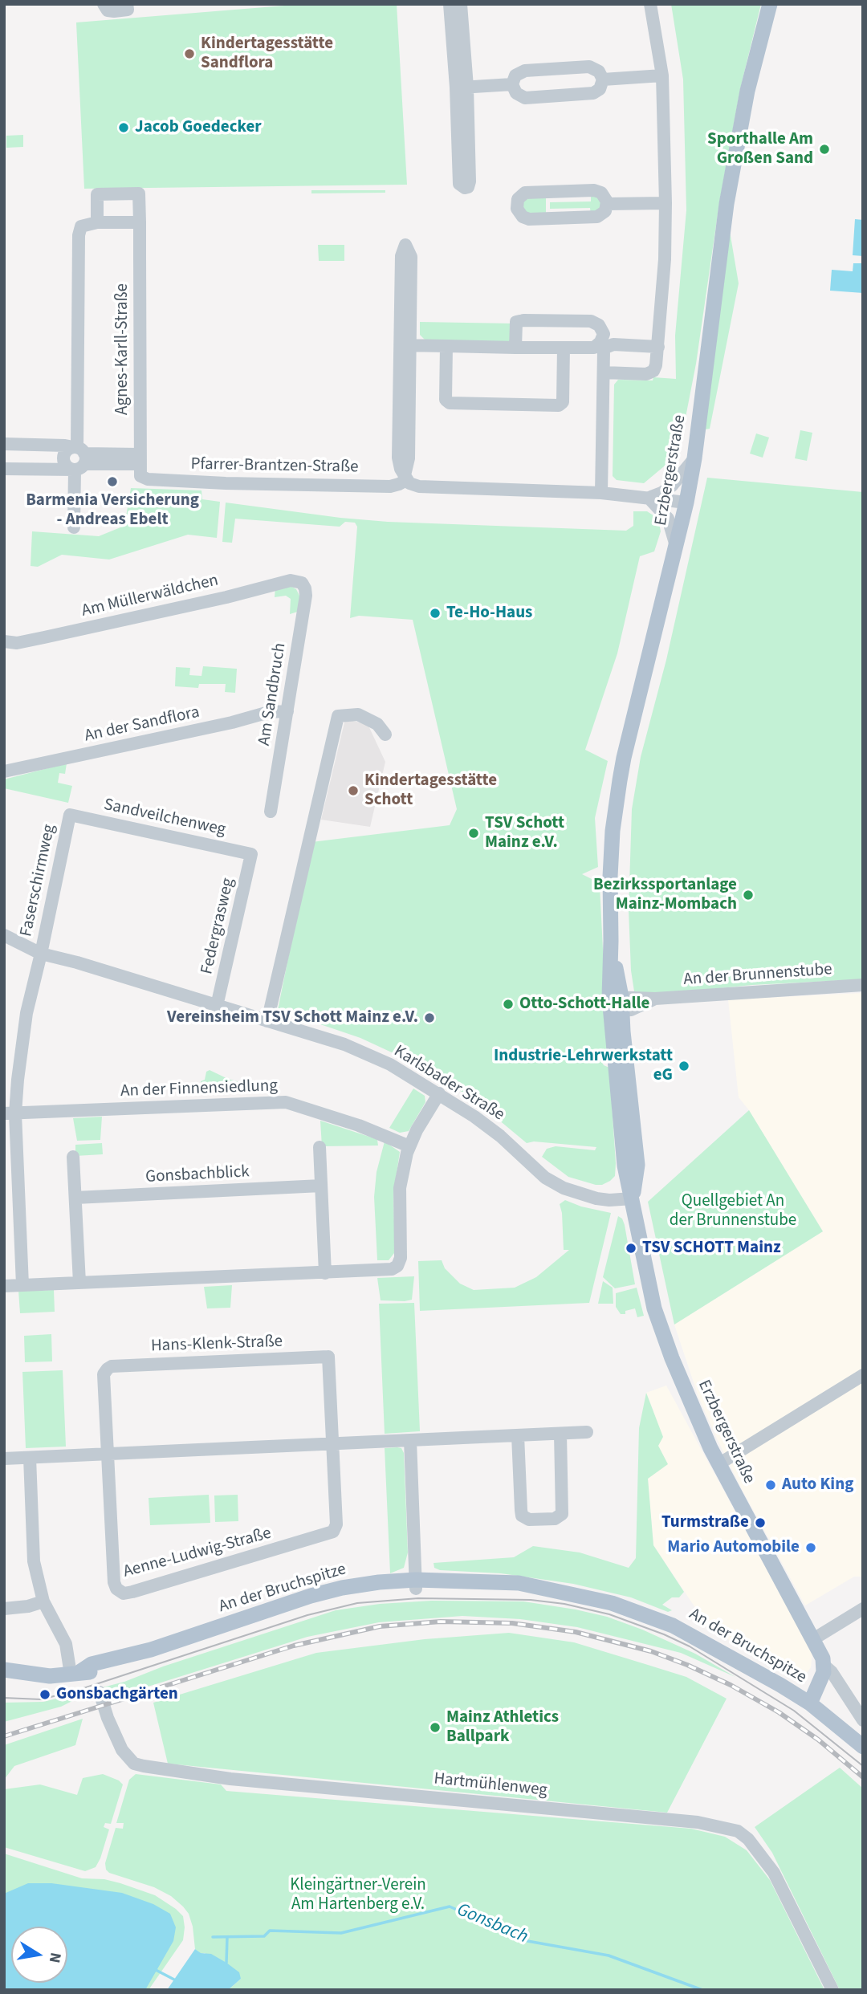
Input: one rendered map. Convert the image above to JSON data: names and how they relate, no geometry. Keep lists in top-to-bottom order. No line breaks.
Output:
{"streets":{"main road":["Erzbergerstraße","An der Bruchspitze"],"street":["Agnes-Karll-Straße","Pfarrer-Brantzen-Straße","Am Müllerwäldchen","Am Sandbruch","An der Sandflora","Sandveilchenweg","Faserschirmweg","Federgrasweg","An der Brunnenstube","Karlsbader Straße","An der Finnensiedlung","Gonsbachblick","Hans-Klenk-Straße","Aenne-Ludwig-Straße","Hartmühlenweg"]},"crossings":[["Agnes-Karll-Straße","Pfarrer-Brantzen-Straße"],["Pfarrer-Brantzen-Straße","Erzbergerstraße"],["Erzbergerstraße","An der Brunnenstube"],["Erzbergerstraße","Karlsbader Straße"],["Am Müllerwäldchen","Am Sandbruch"],["Am Sandbruch","An der Sandflora"],["Sandveilchenweg","Faserschirmweg"],["Sandveilchenweg","Federgrasweg"],["Faserschirmweg","Karlsbader Straße"],["Faserschirmweg","An der Finnensiedlung"],["Federgrasweg","Karlsbader Straße"],["Hans-Klenk-Straße","Aenne-Ludwig-Straße"]],"water":["Gonsbach"],"parks":["Quellgebiet An der Brunnenstube","Kleingärtner-Verein Am Hartenberg e.V."],"places":["Kindertagesstätte Sandflora","Jacob Goedecker","Sporthalle Am Großen Sand","Barmenia Versicherung - Andreas Ebelt","Te-Ho-Haus","Kindertagesstätte Schott","TSV Schott Mainz e.V.","Bezirkssportanlage Mainz-Mombach","Otto-Schott-Halle","Vereinsheim TSV Schott Mainz e.V.","Industrie-Lehrwerkstatt eG","TSV SCHOTT Mainz","Auto King","Turmstraße","Mario Automobile","Gonsbachgärten","Mainz Athletics Ballpark"],"north":"right"}
